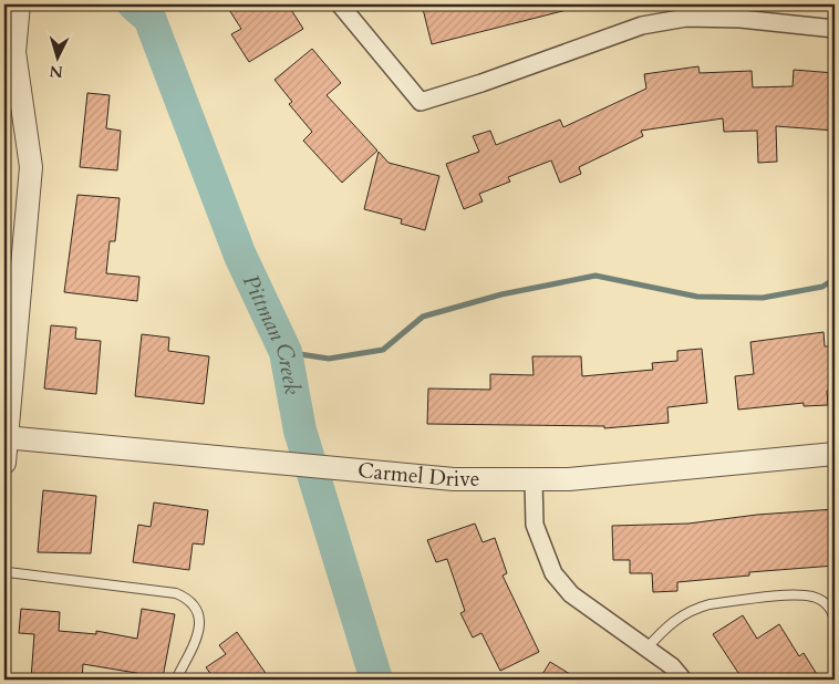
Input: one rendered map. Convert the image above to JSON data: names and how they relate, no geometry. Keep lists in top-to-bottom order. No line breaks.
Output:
{"streets":{"street":["Carmel Drive"]},"water":["Pittman Creek"],"north":"bottom"}
